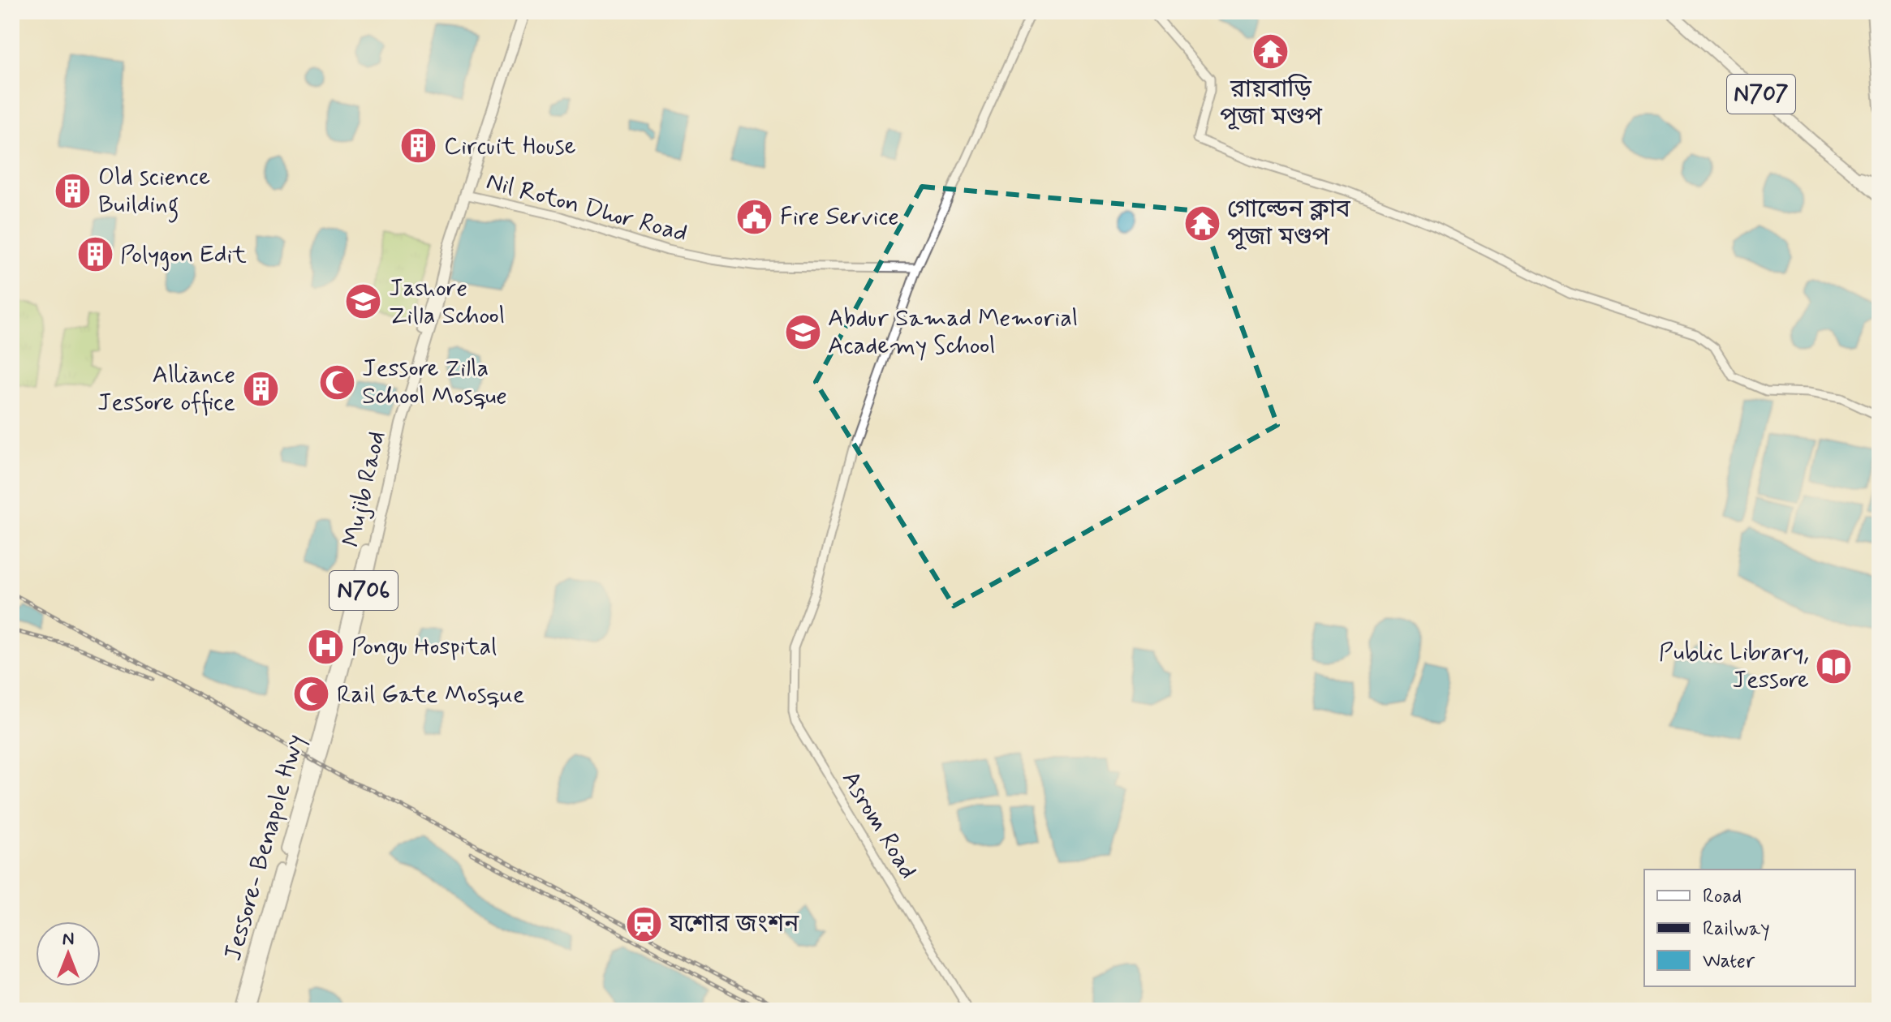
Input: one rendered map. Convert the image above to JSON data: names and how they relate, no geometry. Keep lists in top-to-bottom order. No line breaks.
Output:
{"streets":{"highway":["N707","Mujib Raod","N706","Jessore- Benapole Hwy"],"street":["Nil Roton Dhor Road","Asrom Road"]},"crossings":[["Nil Roton Dhor Road","Mujib Raod"],["Nil Roton Dhor Road","N706"],["Nil Roton Dhor Road","Asrom Road"],["Mujib Raod","N706"],["Mujib Raod","Jessore- Benapole Hwy"]],"places":{"temple":["রায়বাড়ি পূজা মণ্ডপ","গোল্ডেন ক্লাব পূজা মণ্ডপ"],"building":["Circuit House","Old science Building","Polygon Edit","Alliance Jessore office"],"public building":["Fire Service"],"school or university":["Jashore Zilla School","Abdur Samad Memorial Academy School"],"mosque":["Jessore Zilla School Mosque","Rail Gate Mosque"],"hospital":["Pongu Hospital"],"library":["Public Library, Jessore"],"station":["যশোর জংশন"]},"legend":["Road","Railway","Water"],"north":"top"}
